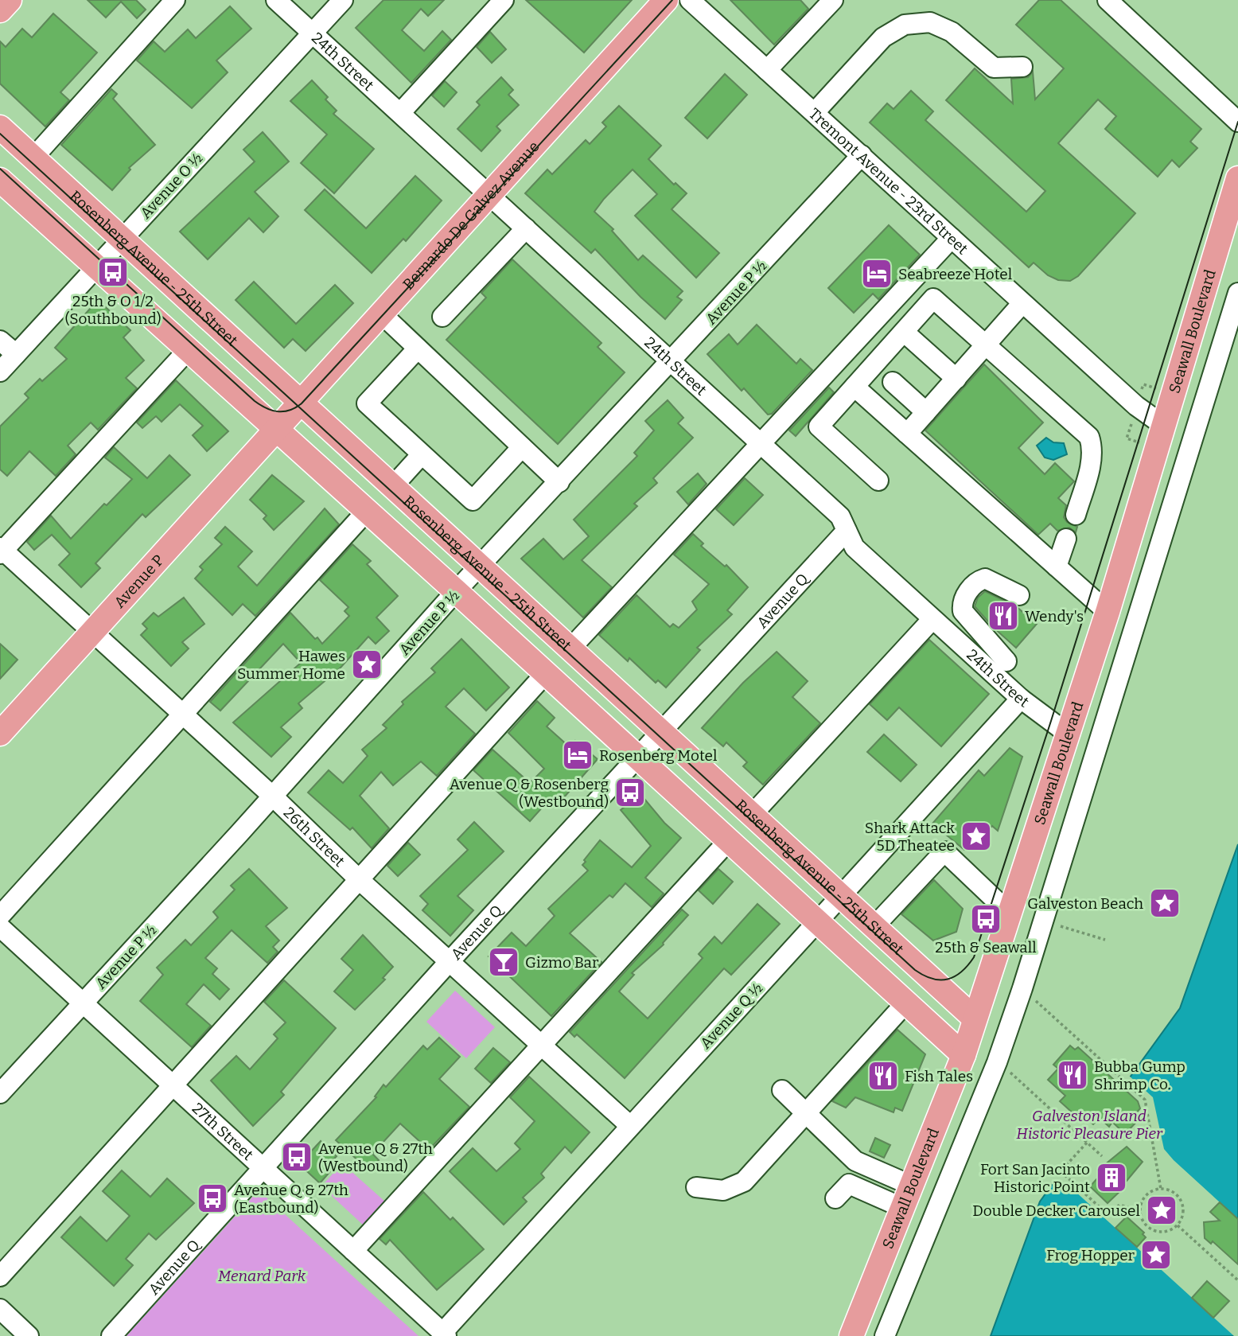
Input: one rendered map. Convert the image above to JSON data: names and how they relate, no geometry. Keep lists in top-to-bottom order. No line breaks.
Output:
{"streets":{"main road":["Bernardo De Galvez Avenue","Rosenberg Avenue - 25th Street","Seawall Boulevard","Avenue P"],"street":["24th Street","Tremont Avenue - 23rd Street","Avenue O ½","Avenue P ½","Avenue Q","26th Street","Avenue Q ½","27th Street"]},"crossings":[["24th Street","Avenue O ½"],["24th Street","Bernardo De Galvez Avenue"],["24th Street","Avenue P ½"],["24th Street","Seawall Boulevard"],["24th Street","Avenue Q"],["24th Street","Avenue Q ½"],["Tremont Avenue - 23rd Street","Avenue P ½"],["Tremont Avenue - 23rd Street","Seawall Boulevard"],["Avenue O ½","Rosenberg Avenue - 25th Street"],["Bernardo De Galvez Avenue","Rosenberg Avenue - 25th Street"],["Bernardo De Galvez Avenue","Avenue P"],["Rosenberg Avenue - 25th Street","Avenue P ½"],["Rosenberg Avenue - 25th Street","Seawall Boulevard"],["Rosenberg Avenue - 25th Street","Avenue Q"],["Rosenberg Avenue - 25th Street","Avenue Q ½"],["Avenue P ½","26th Street"],["Avenue P ½","27th Street"],["Avenue P","26th Street"],["Avenue Q","26th Street"],["Avenue Q","27th Street"],["26th Street","Avenue Q ½"],["Avenue Q ½","27th Street"]],"parks":["Galveston Island Historic Pleasure Pier","Menard Park"],"places":{"bus stop":["25th & O 1/2 (Southbound)","Avenue Q & Rosenberg (Westbound)","25th & Seawall","Avenue Q & 27th (Westbound)","Avenue Q & 27th (Eastbound)"],"hotel":["Seabreeze Hotel","Rosenberg Motel"],"restaurant":["Wendy's","Bubba Gump Shrimp Co.","Fish Tales"],"place":["Hawes Summer Home","Shark Attack 5D Theatee","Galveston Beach","Double Decker Carousel","Frog Hopper"],"bar":["Gizmo Bar"],"building":["Fort San Jacinto Historic Point"]}}
